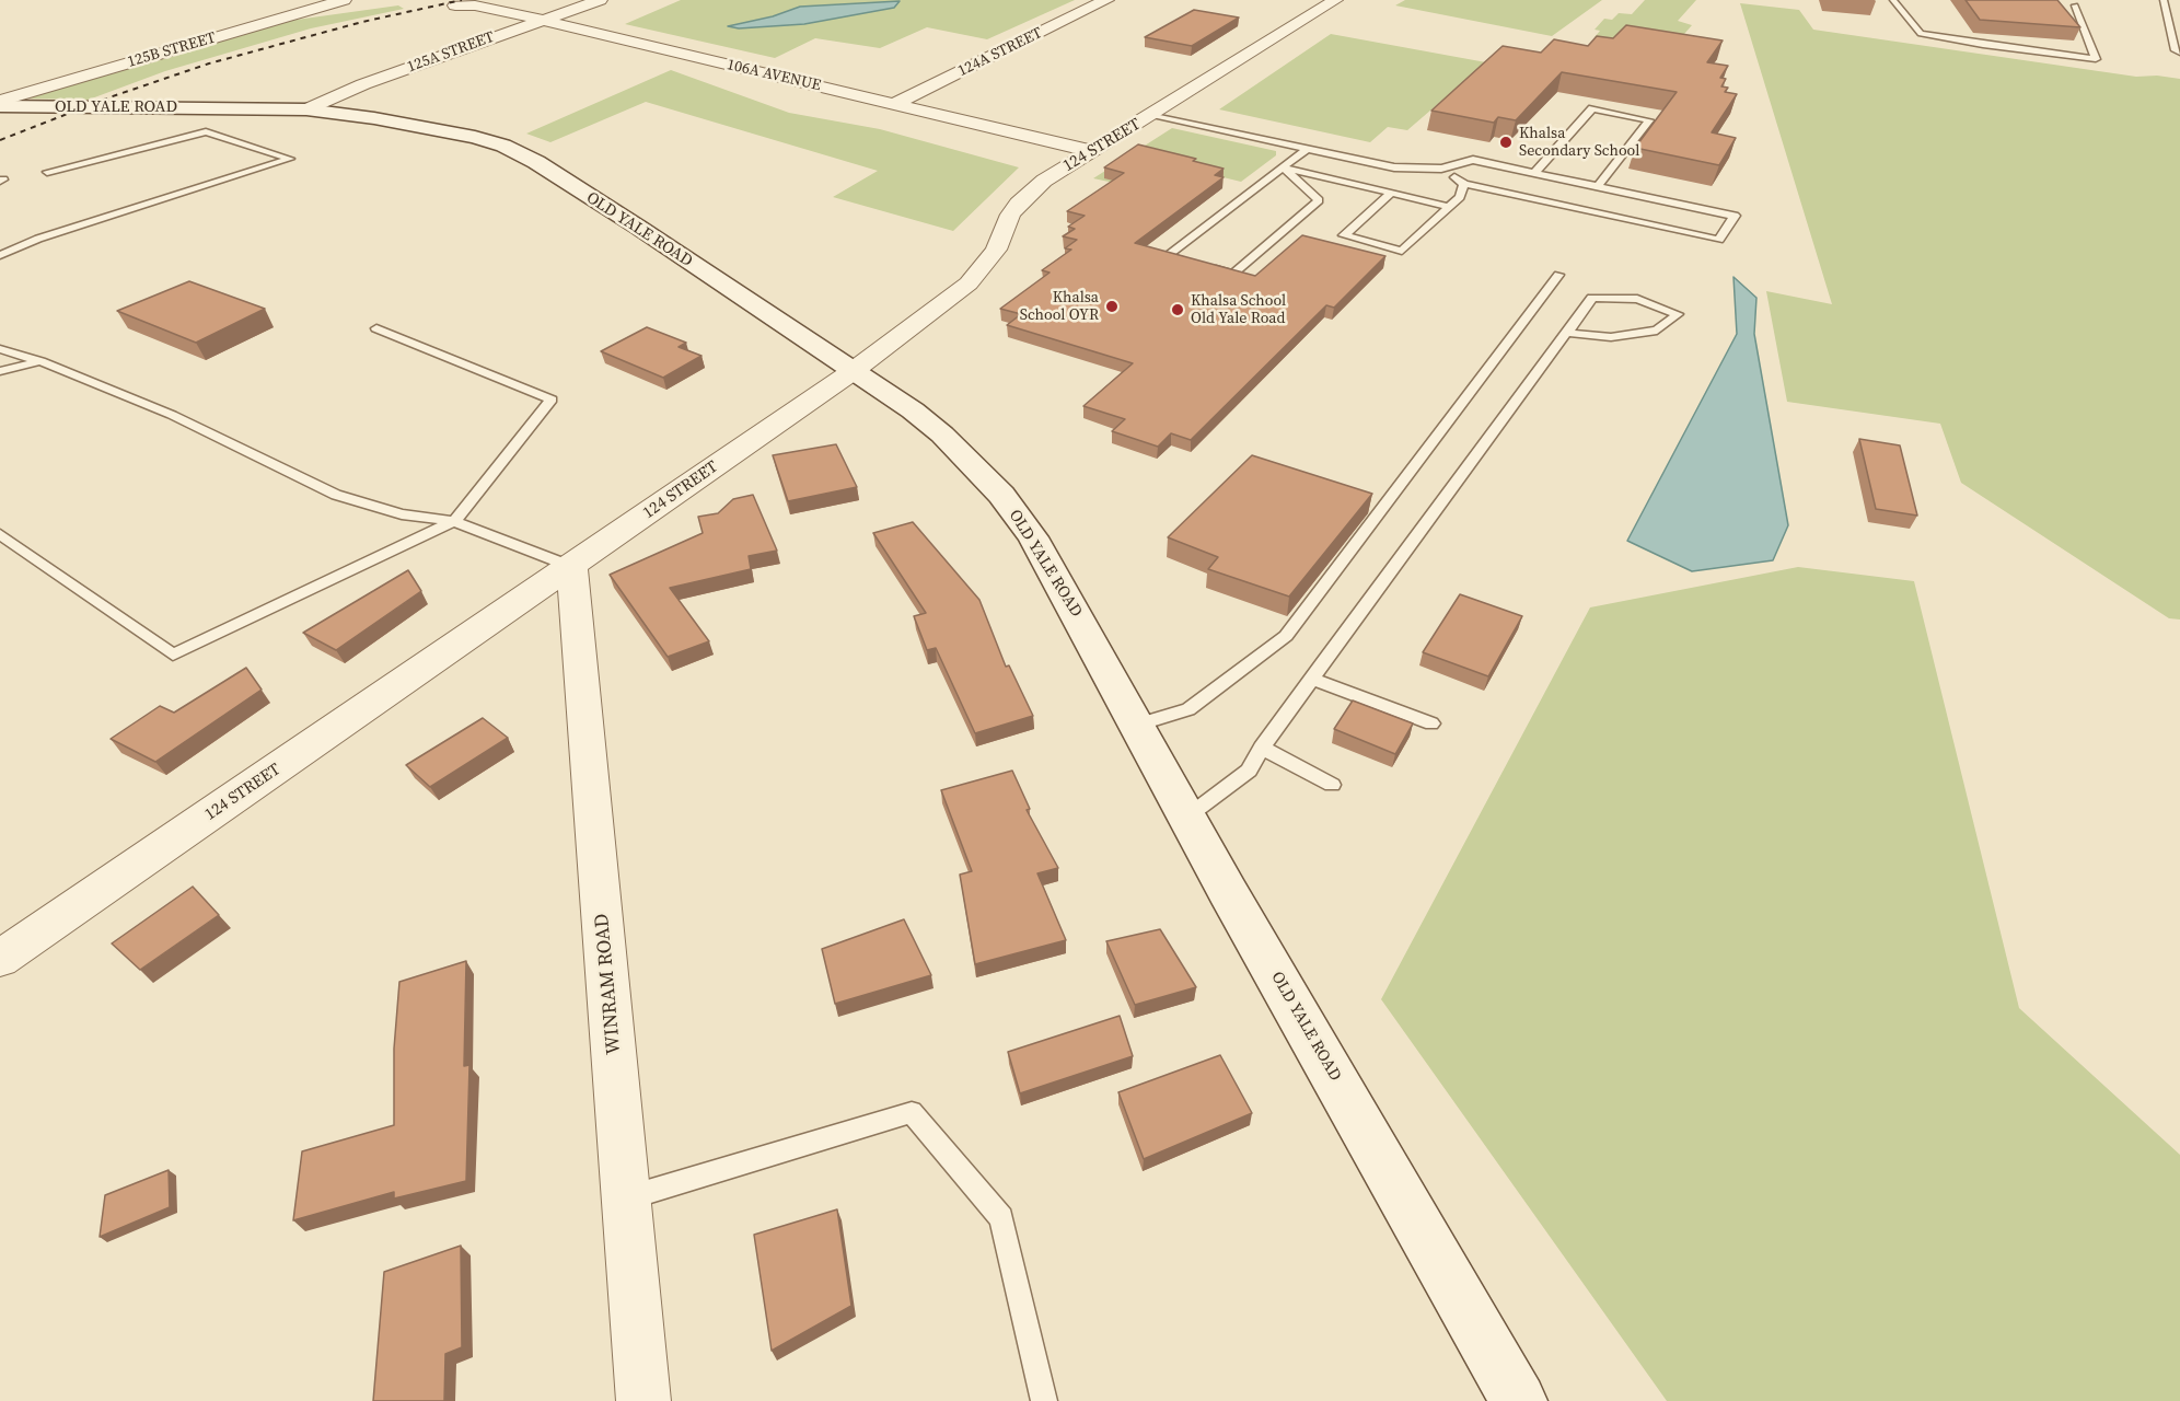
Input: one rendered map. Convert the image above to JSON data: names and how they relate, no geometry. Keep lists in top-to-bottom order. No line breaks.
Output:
{"streets":{"main road":["OLD YALE ROAD"],"street":["125B STREET","125A STREET","124A STREET","106A AVENUE","124 STREET","WINRAM ROAD"]},"crossings":[["125A STREET","106A AVENUE"],["125A STREET","OLD YALE ROAD"],["124A STREET","106A AVENUE"],["106A AVENUE","124 STREET"],["OLD YALE ROAD","124 STREET"],["124 STREET","WINRAM ROAD"]],"places":["Khalsa Secondary School","Khalsa School OYR","Khalsa School Old Yale Road"]}
